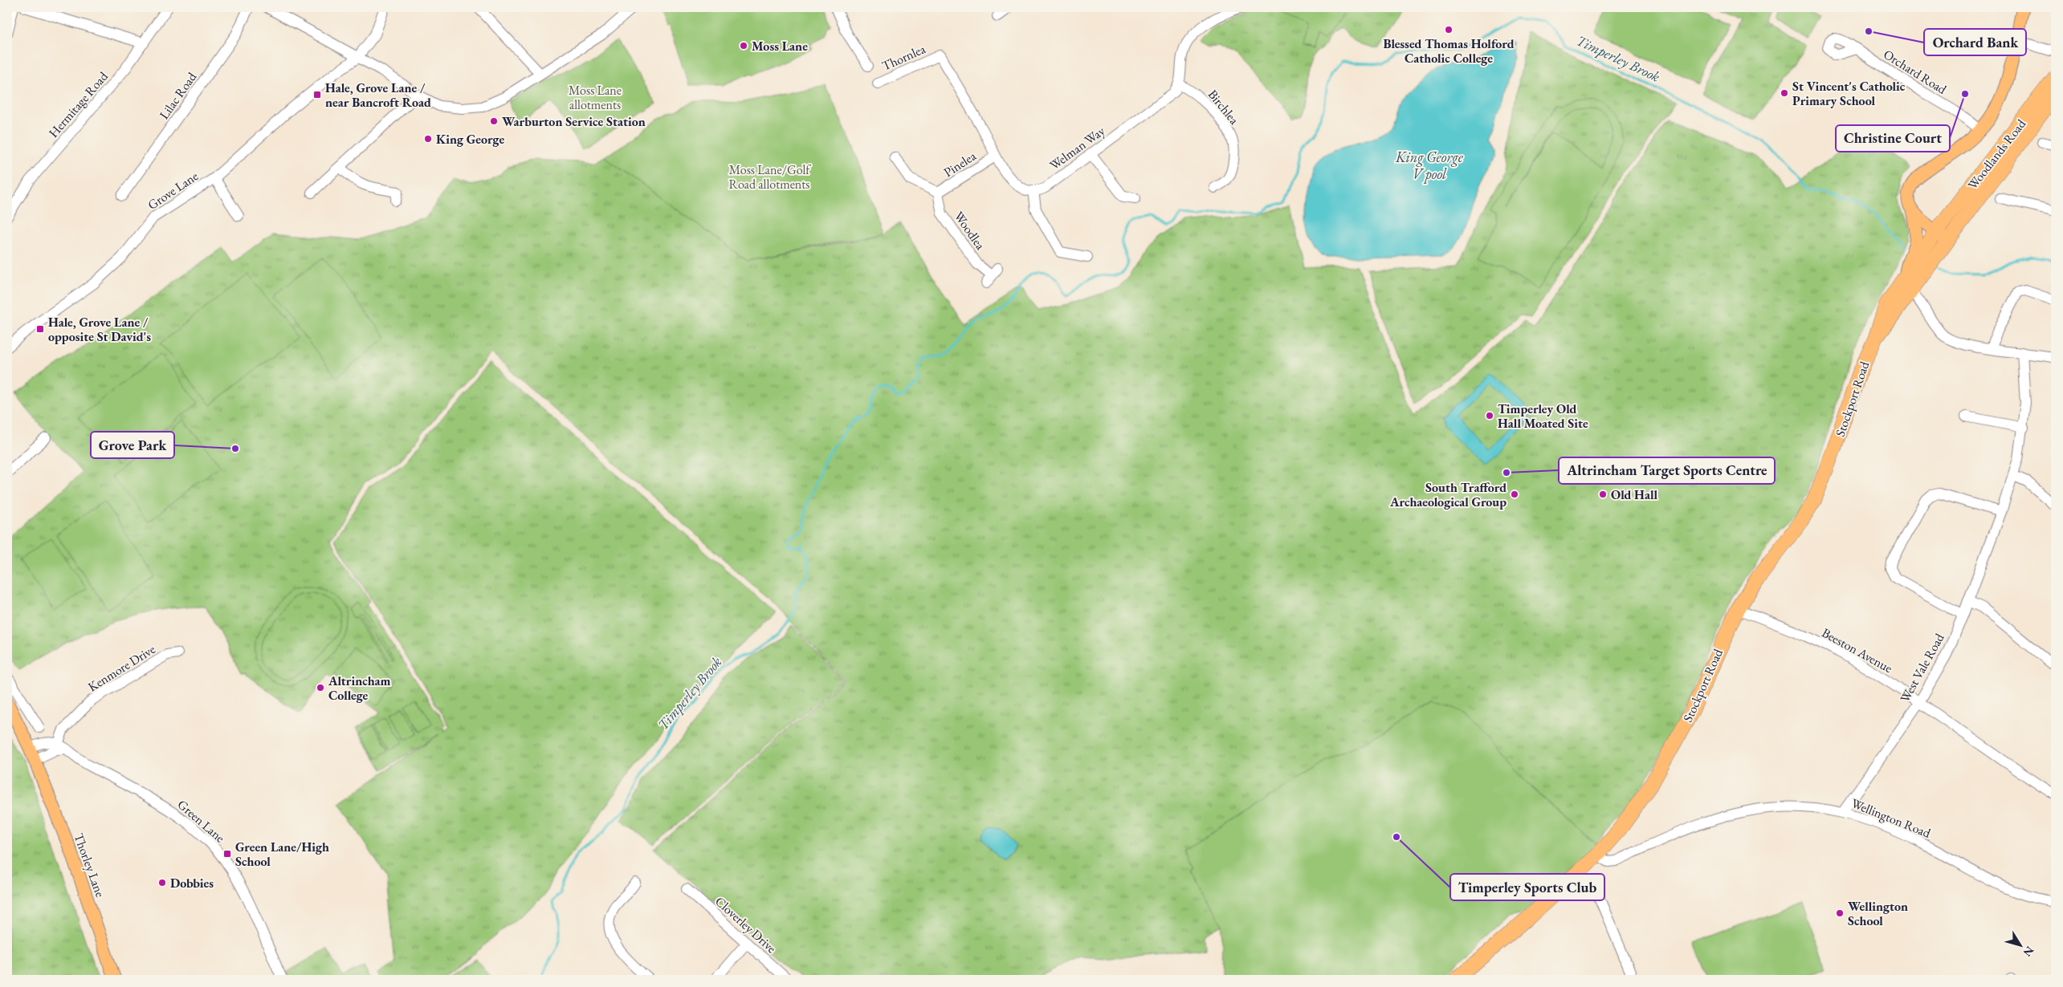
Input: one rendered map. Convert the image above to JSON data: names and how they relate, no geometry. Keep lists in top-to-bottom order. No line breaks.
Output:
{"streets":{"highway":["Woodlands Road","Stockport Road"],"main road":["Thorley Lane"],"street":["Thornlea","Orchard Road","Lilac Road","Hermitage Road","Birchlea","Welman Way","Pinelea","Grove Lane","Woodlea","Beeston Avenue","Kenmore Drive","West Vale Road","Wellington Road","Green Lane","Cloverley Drive"]},"crossings":[["Thornlea","Pinelea"],["Birchlea","Welman Way"],["Woodlands Road","Stockport Road"],["Pinelea","Woodlea"],["Stockport Road","Beeston Avenue"],["Stockport Road","Wellington Road"],["Beeston Avenue","West Vale Road"],["Kenmore Drive","Green Lane"],["West Vale Road","Wellington Road"]],"water":["Timperley Brook","King George V pool"],"parks":["Moss Lane allotments","Moss Lane/Golf Road allotments"],"places":{"other":["Blessed Thomas Holford Catholic College","Orchard Bank","Moss Lane","St Vincent's Catholic Primary School","Christine Court","Warburton Service Station","King George","Timperley Old Hall Moated Site","Grove Park","Altrincham Target Sports Centre","South Trafford Archaeological Group","Old Hall","Altrincham College","Timperley Sports Club","Dobbies","Wellington School"],"transit":["Hale, Grove Lane / near Bancroft Road","Hale, Grove Lane / opposite St David's","Green Lane/High School"]},"north":"bottom right"}
